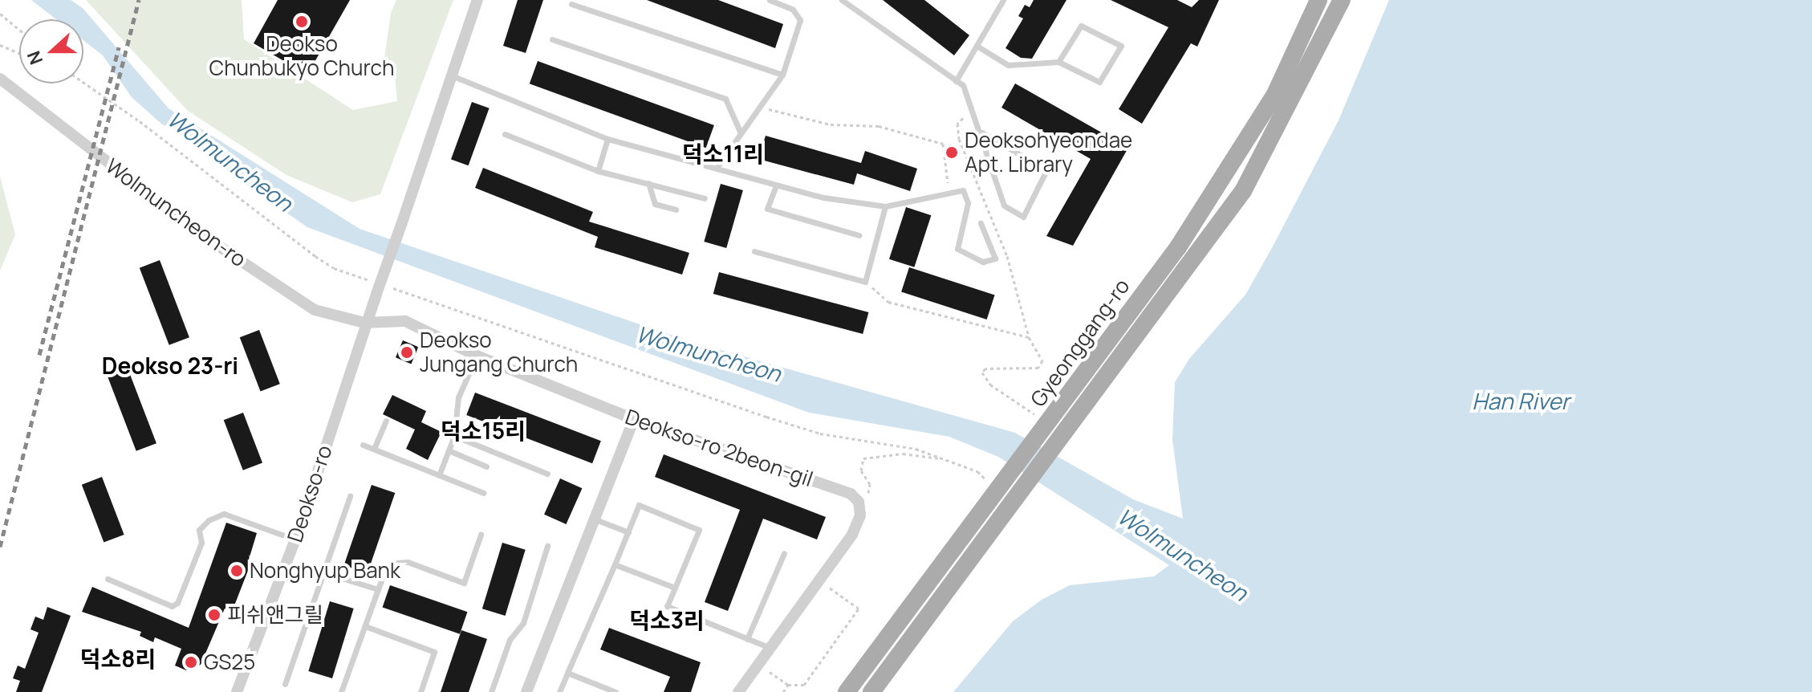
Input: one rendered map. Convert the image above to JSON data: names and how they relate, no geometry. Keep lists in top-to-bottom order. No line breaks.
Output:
{"streets":{"main road":["Gyeonggang-ro"],"street":["Wolmuncheon-ro","Deokso-ro 2beon-gil","Deokso-ro"]},"crossings":[["Wolmuncheon-ro","Deokso-ro 2beon-gil"],["Wolmuncheon-ro","Deokso-ro"],["Deokso-ro 2beon-gil","Deokso-ro"]],"districts":["덕소11리","Deokso 23-ri","덕소15리","덕소3리","덕소8리"],"water":["Wolmuncheon","Han River"],"places":["Deokso Chunbukyo Church","Deoksohyeondae Apt. Library","Deokso Jungang Church","Nonghyup Bank","피쉬앤그릴","GS25"],"north":"left"}
